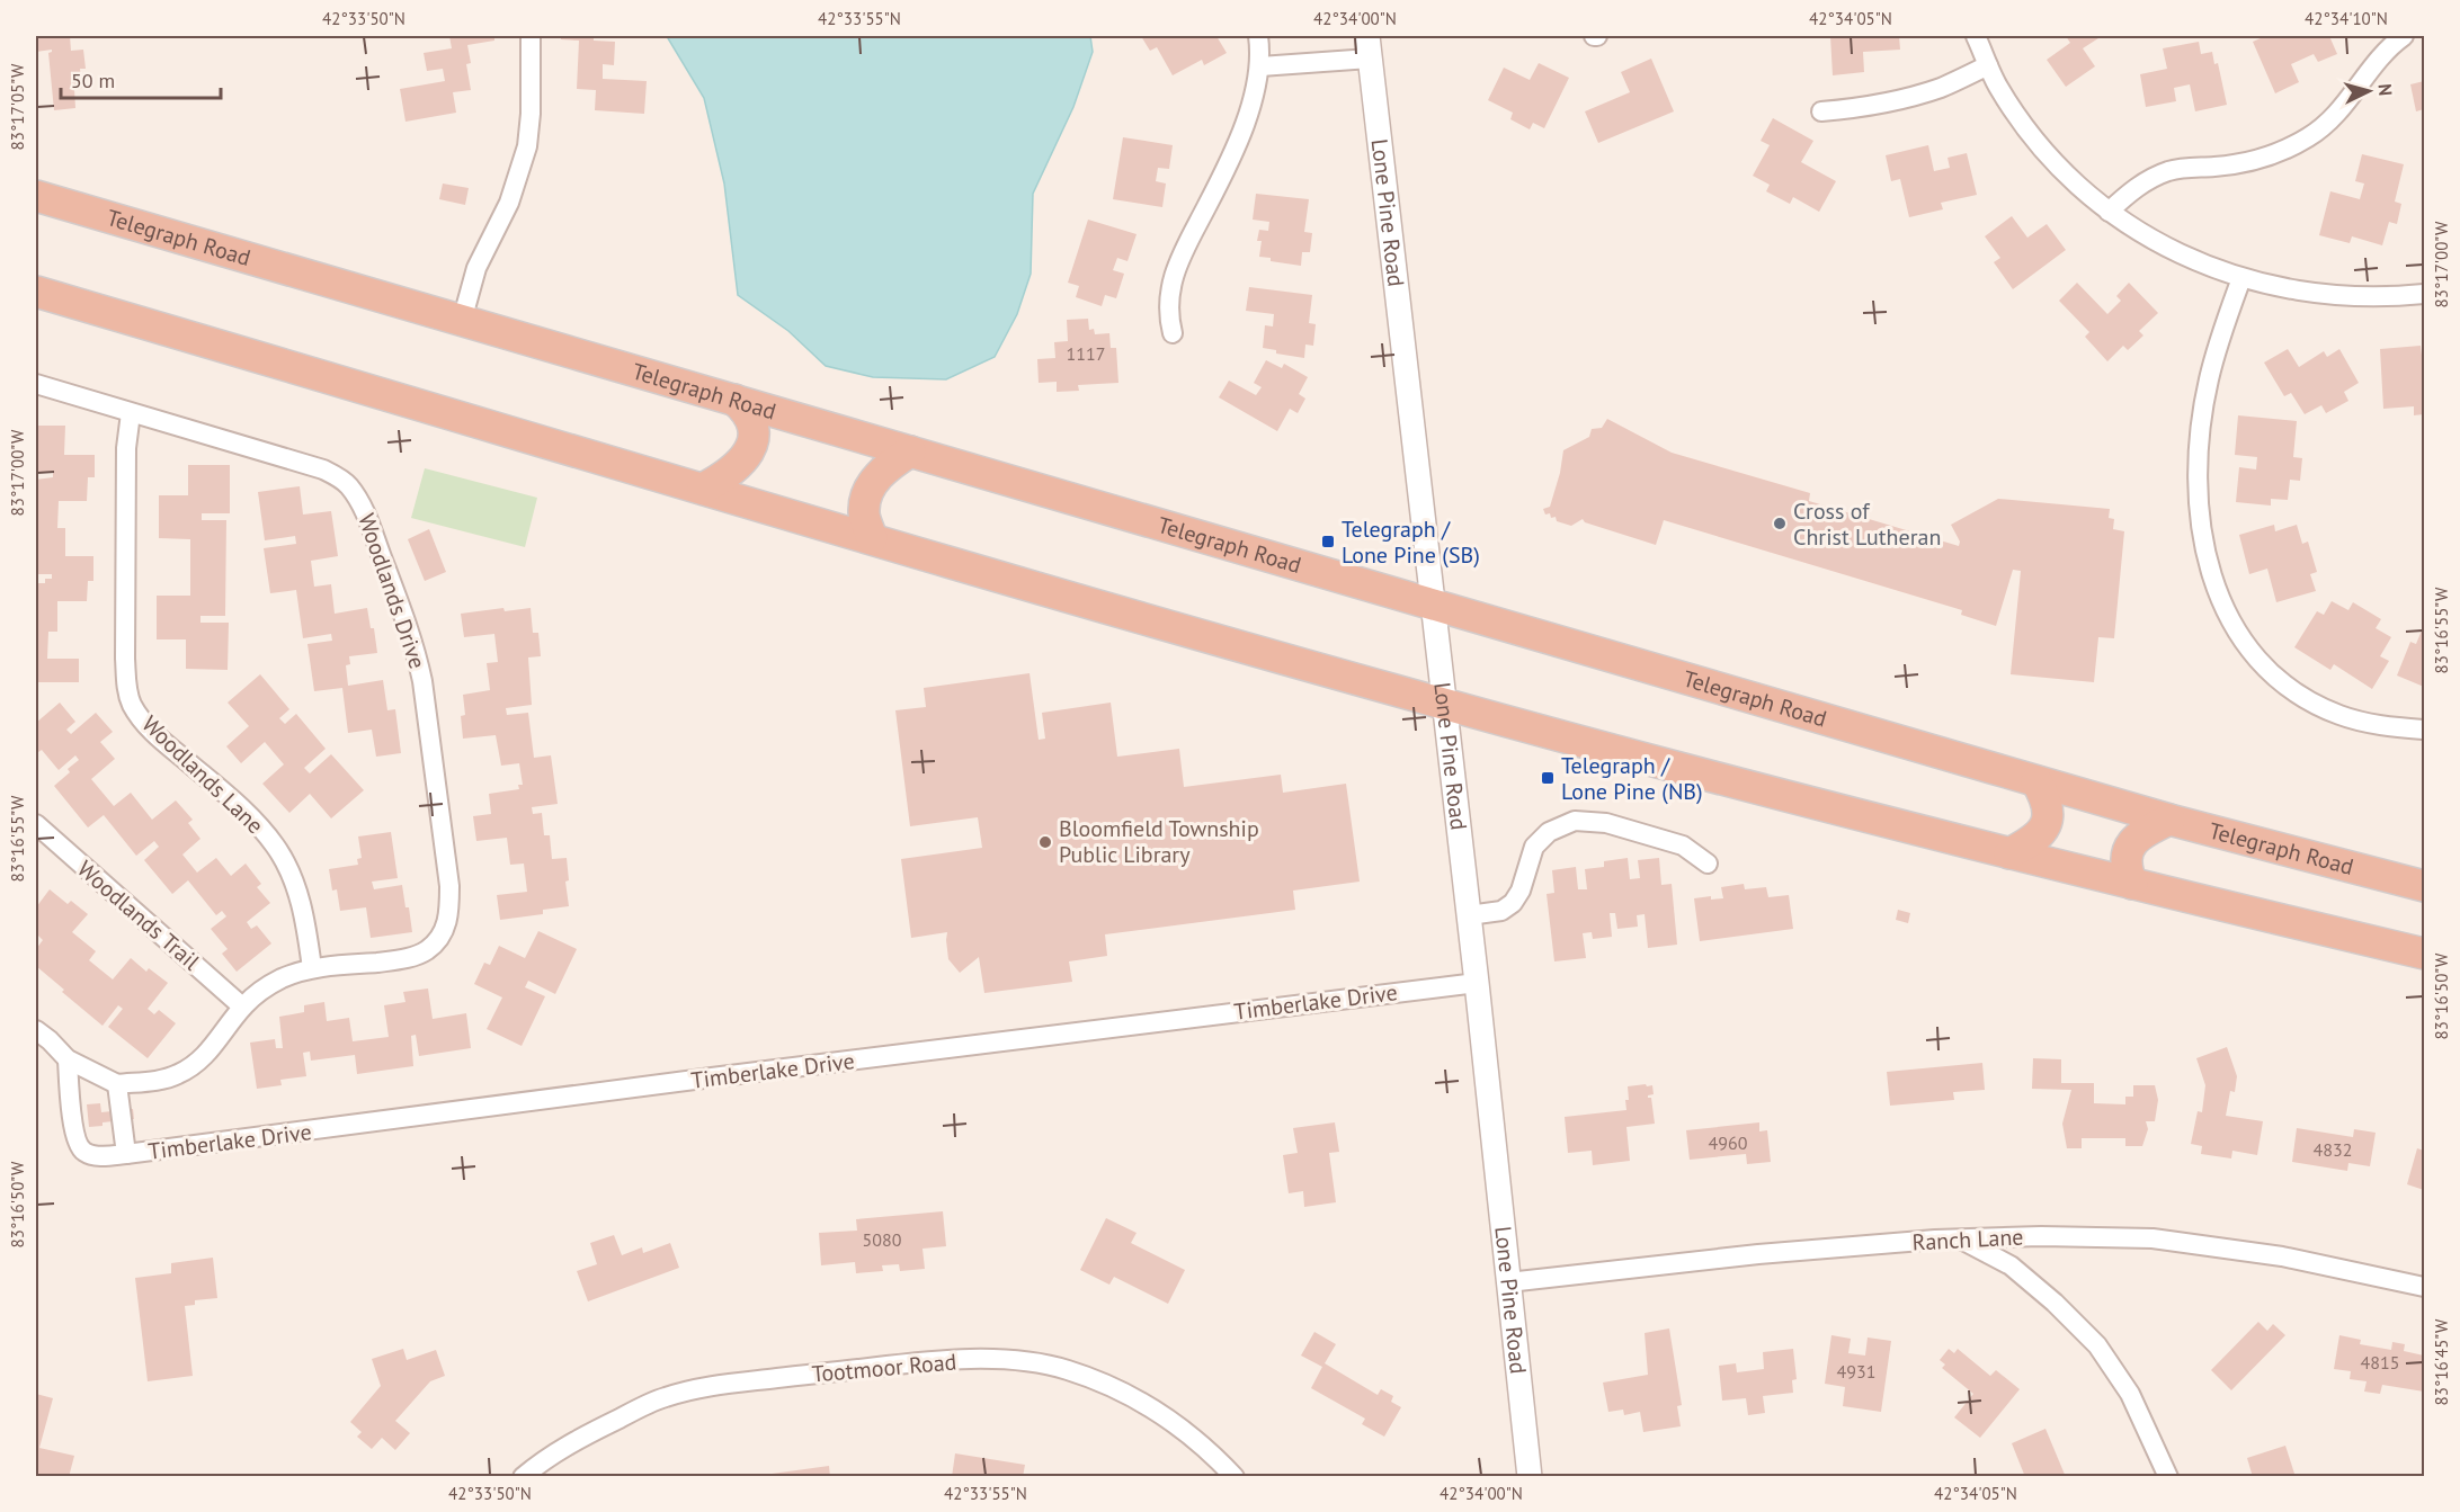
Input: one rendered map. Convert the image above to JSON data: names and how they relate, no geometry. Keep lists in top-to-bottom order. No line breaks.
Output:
{"streets":{"highway":["Telegraph Road"],"street":["Lone Pine Road","Woodlands Drive","Woodlands Lane","Woodlands Trail","Timberlake Drive","Ranch Lane","Tootmoor Road"]},"crossings":[["Lone Pine Road","Telegraph Road"],["Lone Pine Road","Timberlake Drive"],["Lone Pine Road","Ranch Lane"],["Woodlands Drive","Woodlands Lane"],["Woodlands Drive","Woodlands Trail"]],"places":{"other":["Cross of Christ Lutheran","Bloomfield Township Public Library"],"transit":["Telegraph / Lone Pine (SB)","Telegraph / Lone Pine (NB)"]},"house_numbers":["1117","4960","4832","5080","4815","4931"],"scale_bar":"50 m","north":"right","coordinates":["42°33'50\"N","42°33'55\"N","42°34'00\"N","42°34'05\"N","42°34'10\"N","83°17'05\"W","83°17'00\"W","83°16'55\"W","83°16'50\"W","83°16'45\"W"]}
